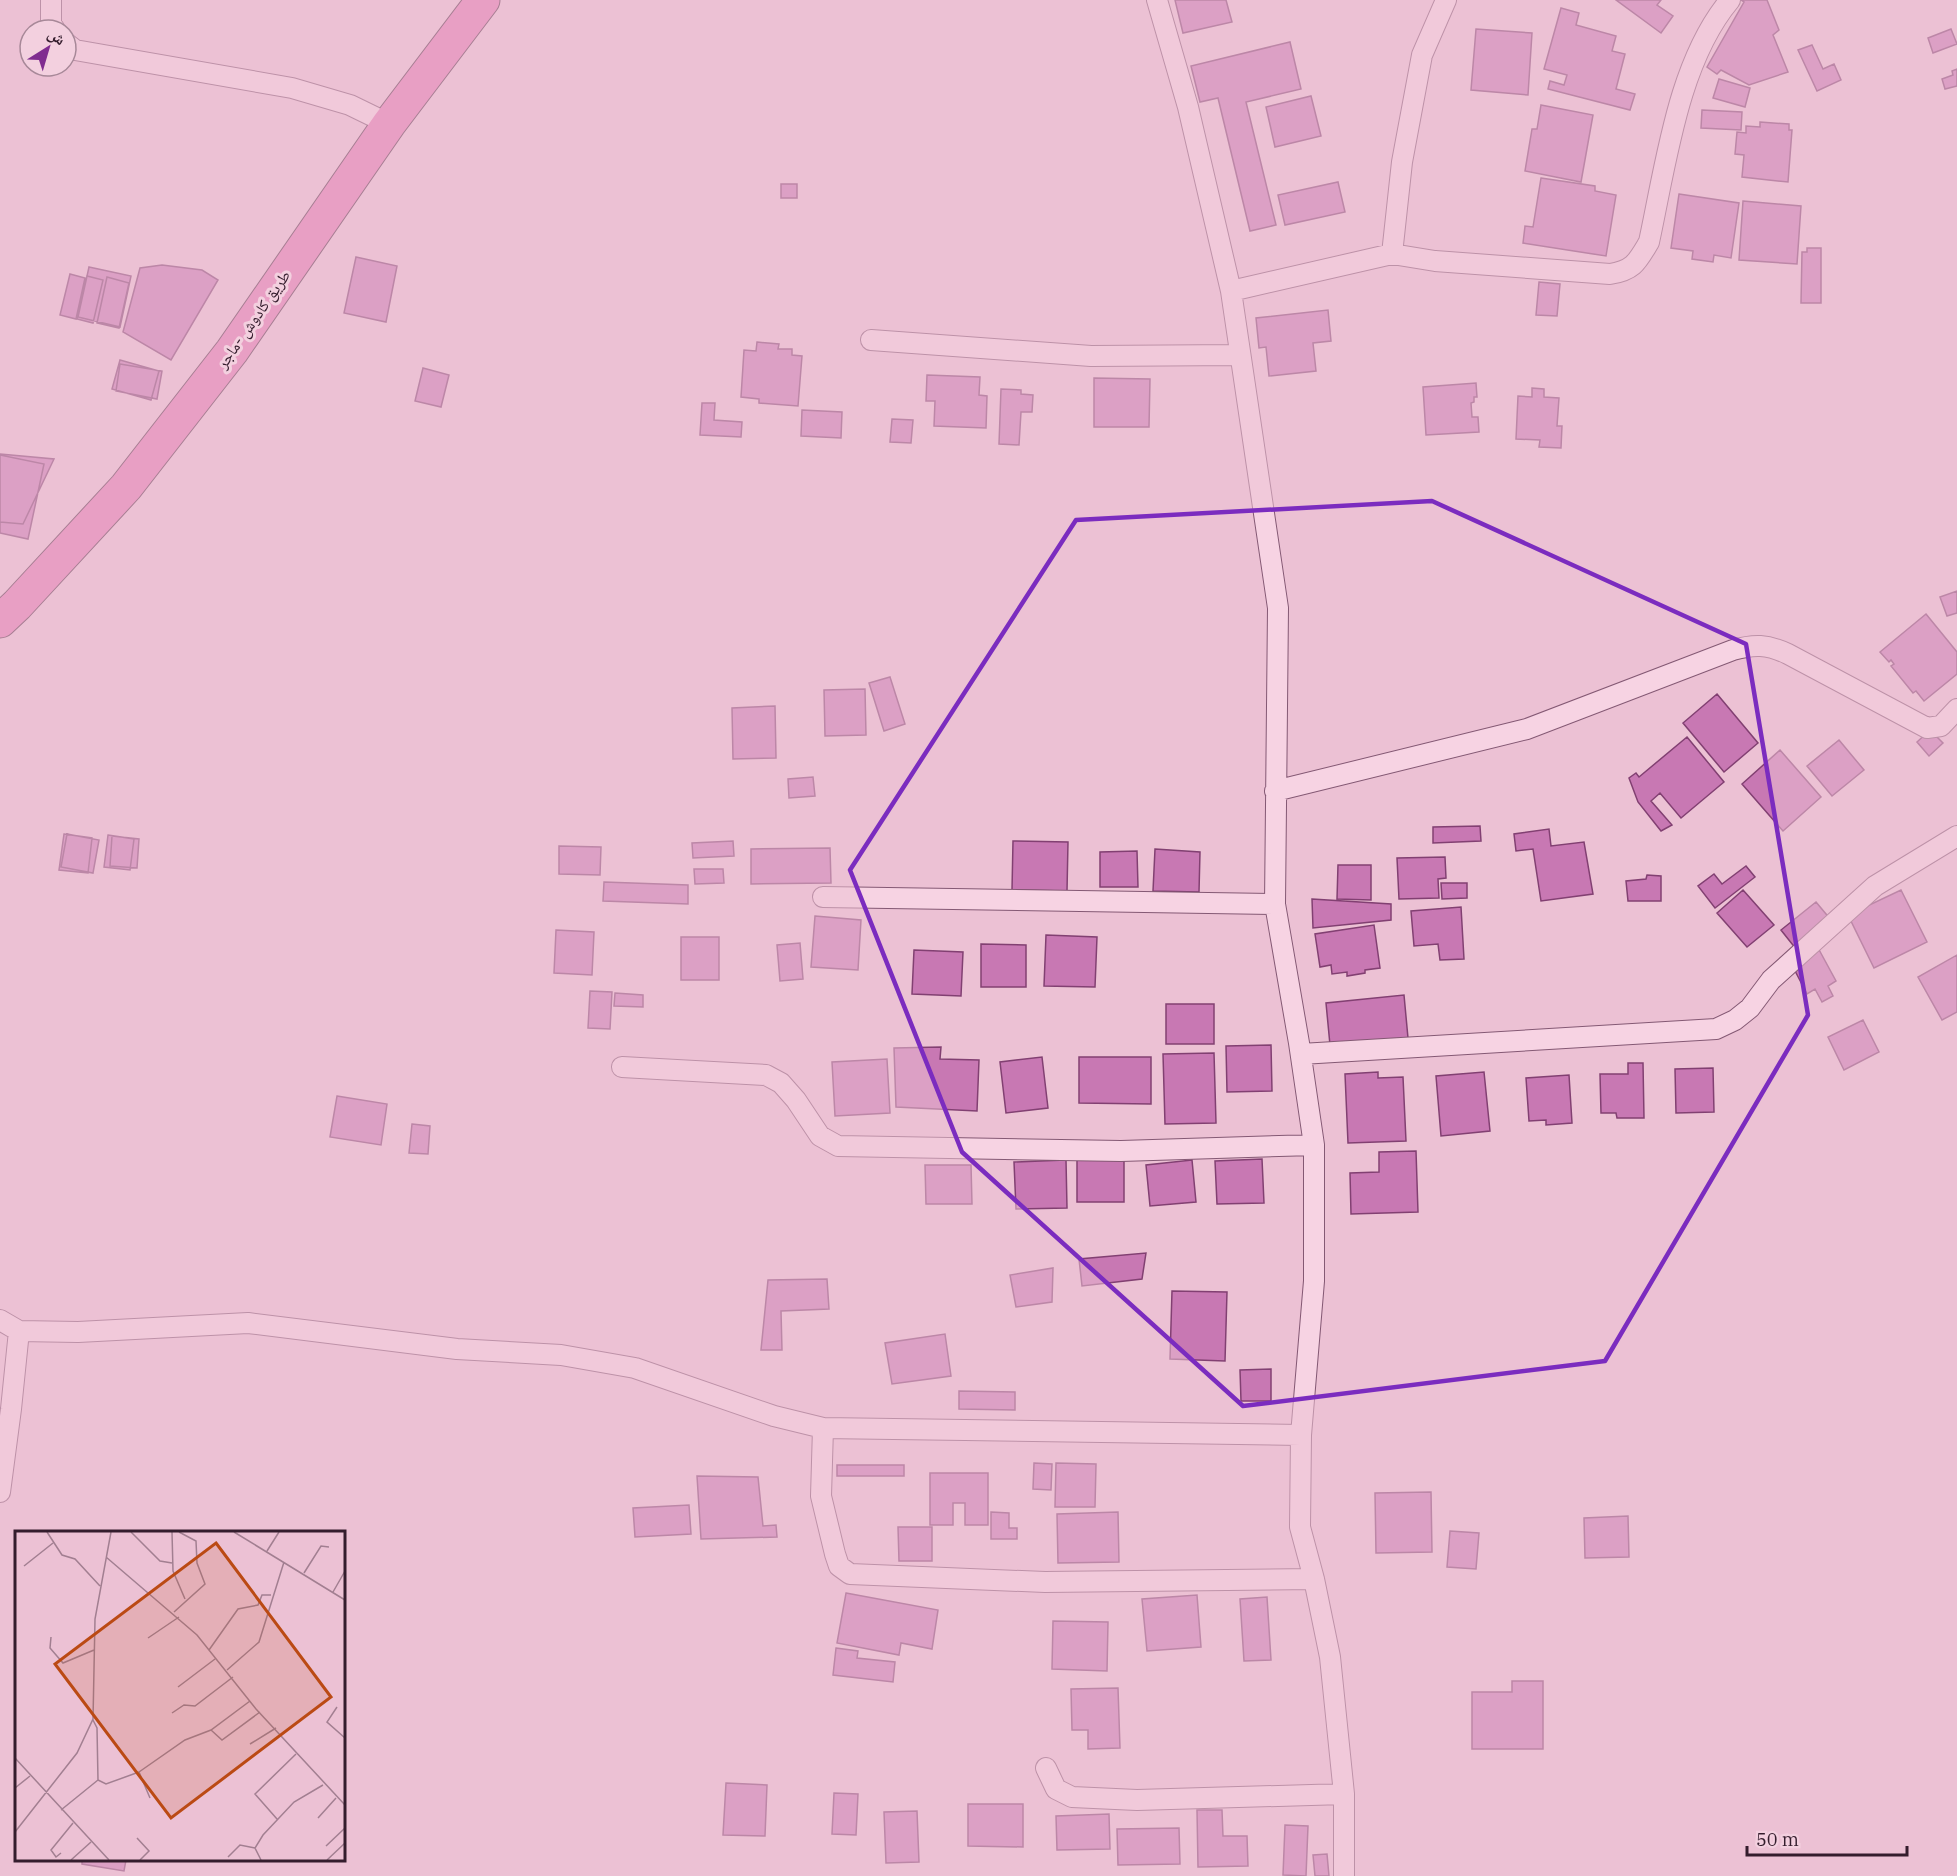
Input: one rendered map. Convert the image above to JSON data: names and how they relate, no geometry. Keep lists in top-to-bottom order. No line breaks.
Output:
{"streets":{"highway":["طريق كادوش -ماجر"]},"scale_bar":"50 m","north":"top right"}
